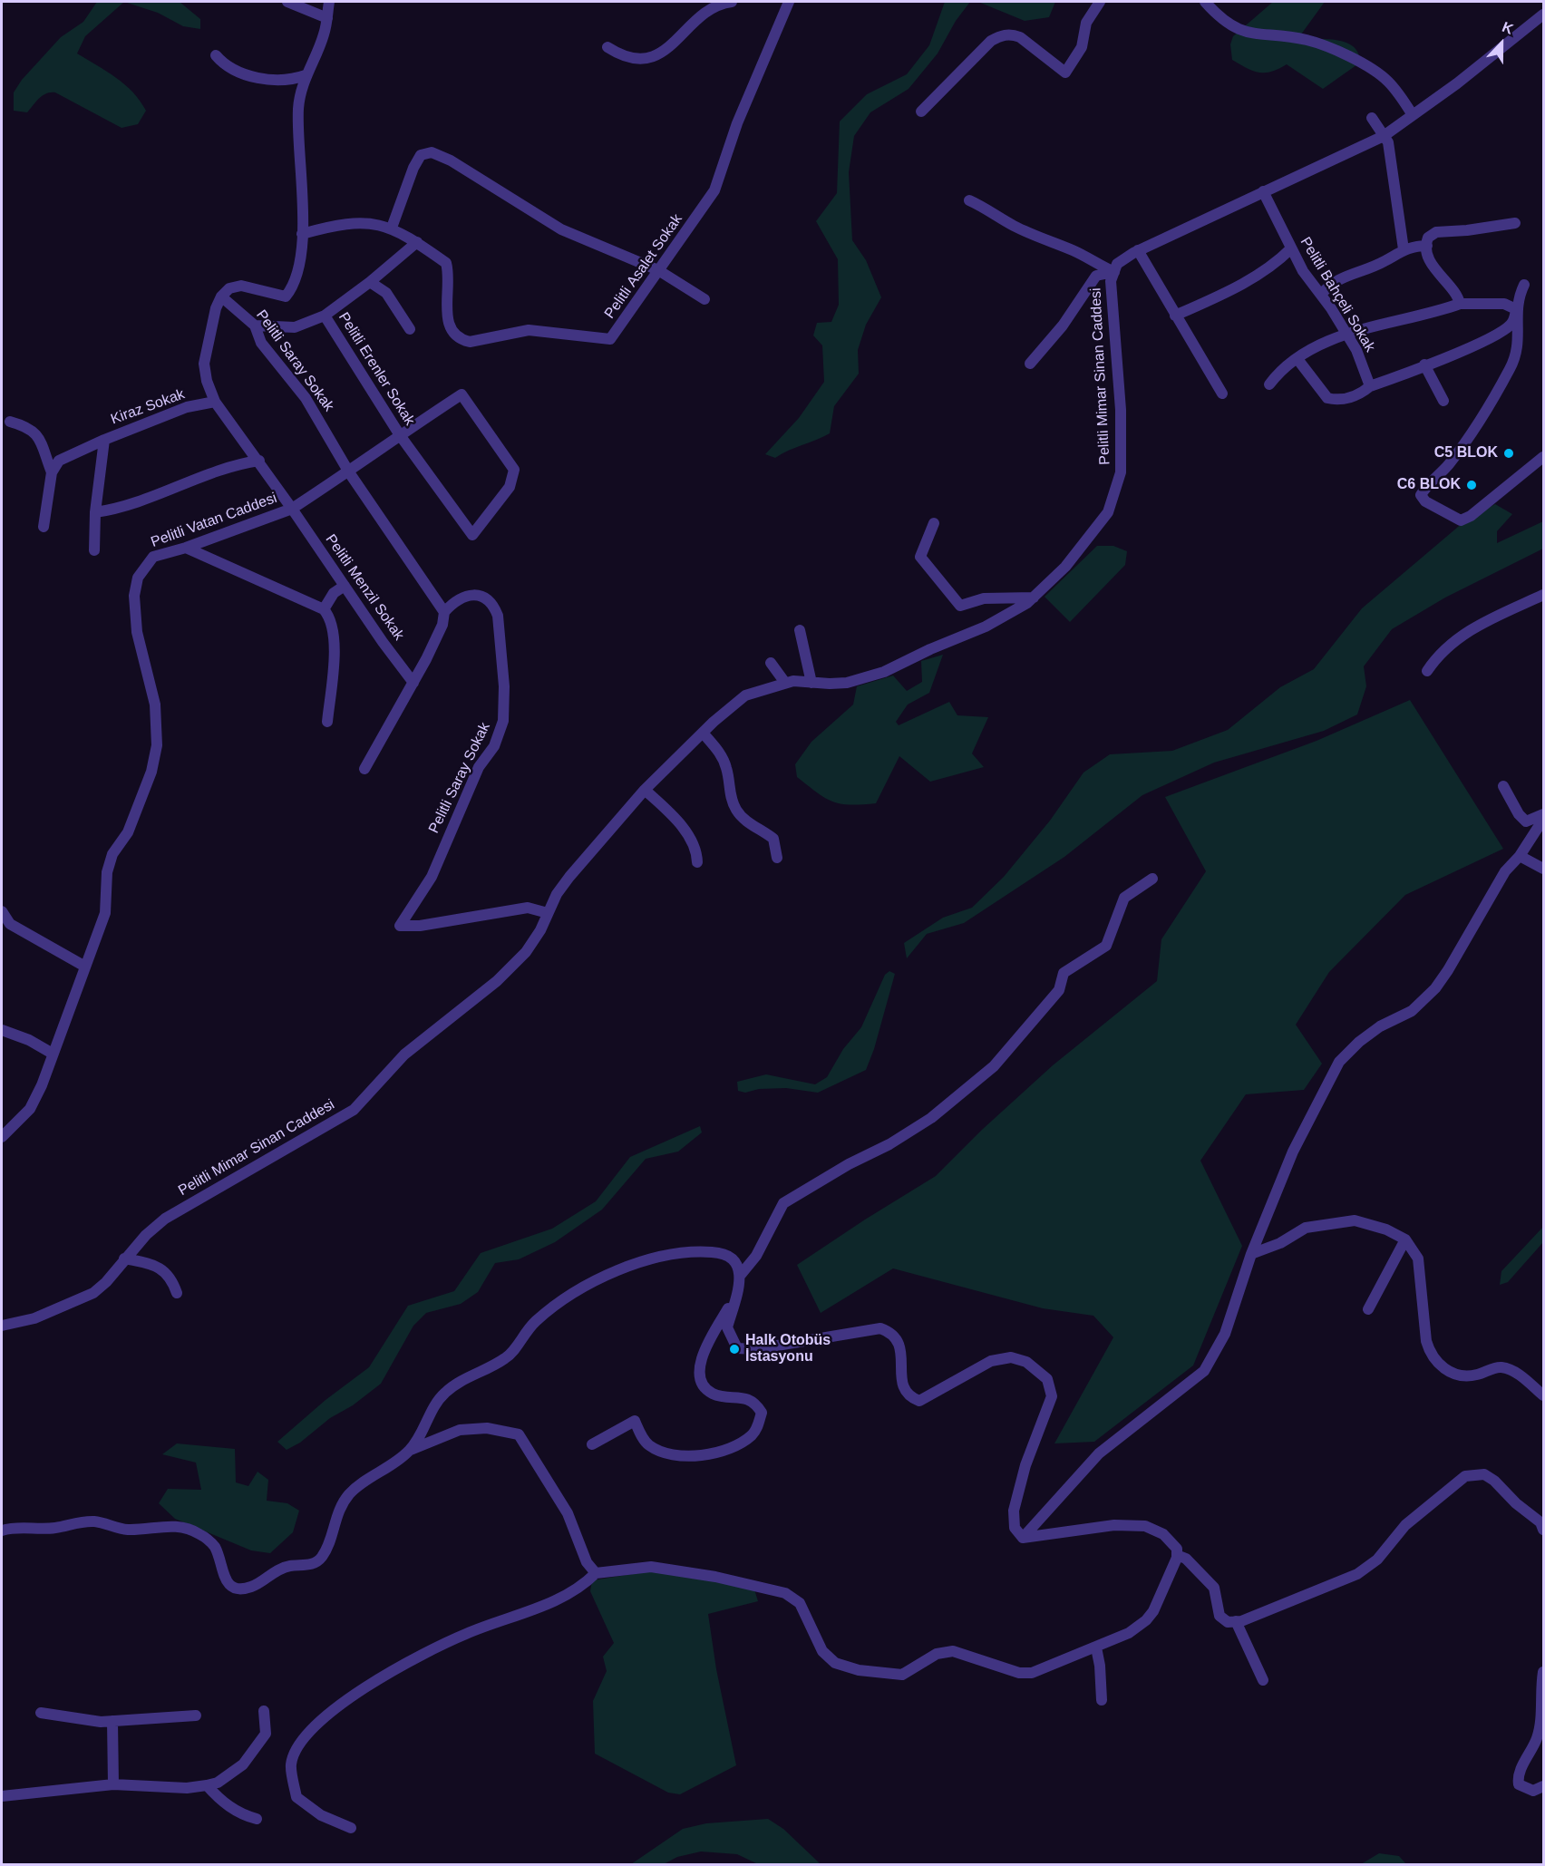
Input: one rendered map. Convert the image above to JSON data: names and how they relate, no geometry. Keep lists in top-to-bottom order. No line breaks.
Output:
{"streets":{"street":["Pelitli Asalet Sokak","Pelitli Bahçeli Sokak","Pelitli Saray Sokak","Pelitli Erenler Sokak","Pelitli Mimar Sinan Caddesi","Kiraz Sokak","Pelitli Vatan Caddesi","Pelitli Menzil Sokak"]},"crossings":[["Pelitli Asalet Sokak","Pelitli Erenler Sokak"],["Pelitli Bahçeli Sokak","Pelitli Mimar Sinan Caddesi"],["Pelitli Saray Sokak","Pelitli Mimar Sinan Caddesi"],["Pelitli Saray Sokak","Pelitli Vatan Caddesi"],["Kiraz Sokak","Pelitli Vatan Caddesi"],["Pelitli Vatan Caddesi","Pelitli Menzil Sokak"]],"places":["C5 BLOK","C6 BLOK","Halk Otobüs İstasyonu"],"north":"top"}
